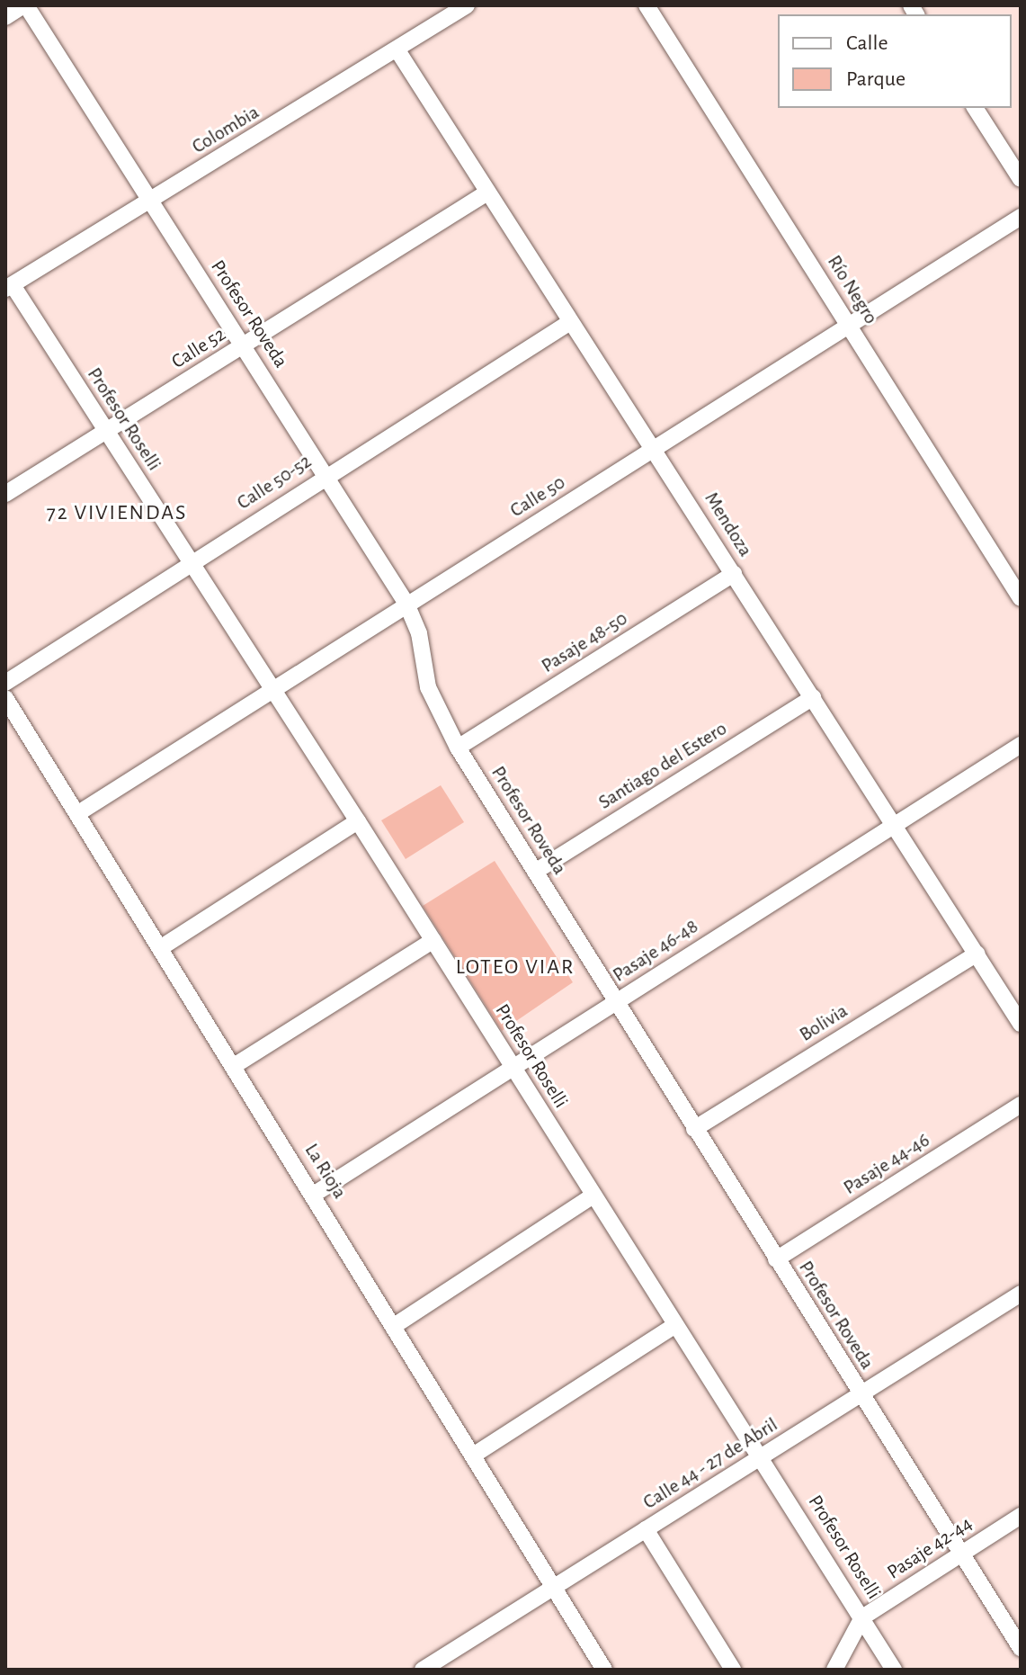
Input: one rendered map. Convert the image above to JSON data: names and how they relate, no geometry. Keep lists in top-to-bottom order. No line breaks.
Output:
{"streets":{"street":["Colombia","Río Negro","Profesor Roveda","Calle 52","Profesor Roselli","Calle 50-52","Calle 50","Mendoza","Pasaje 48-50","Santiago del Estero","Pasaje 46-48","Bolivia","Pasaje 44-46","La Rioja","Calle 44 - 27 de Abril","Pasaje 42-44"]},"crossings":[["Colombia","Profesor Roveda"],["Colombia","Profesor Roselli"],["Colombia","Mendoza"],["Río Negro","Calle 50"],["Profesor Roveda","Calle 52"],["Profesor Roveda","Calle 50-52"],["Profesor Roveda","Calle 50"],["Profesor Roveda","Pasaje 48-50"],["Profesor Roveda","Santiago del Estero"],["Profesor Roveda","Pasaje 46-48"],["Profesor Roveda","Bolivia"],["Profesor Roveda","Pasaje 44-46"],["Profesor Roveda","Calle 44 - 27 de Abril"],["Profesor Roveda","Pasaje 42-44"],["Calle 52","Profesor Roselli"],["Calle 52","Mendoza"],["Profesor Roselli","Calle 50-52"],["Profesor Roselli","Calle 50"],["Profesor Roselli","Pasaje 46-48"],["Profesor Roselli","Calle 44 - 27 de Abril"],["Profesor Roselli","Pasaje 42-44"],["Calle 50-52","Mendoza"],["Calle 50","Mendoza"],["Calle 50","La Rioja"],["Mendoza","Pasaje 48-50"],["Mendoza","Santiago del Estero"],["Mendoza","Pasaje 46-48"],["Mendoza","Bolivia"],["Pasaje 46-48","La Rioja"],["La Rioja","Calle 44 - 27 de Abril"]],"districts":["72 VIVIENDAS","LOTEO VIAR"],"legend":["Calle","Parque"]}
